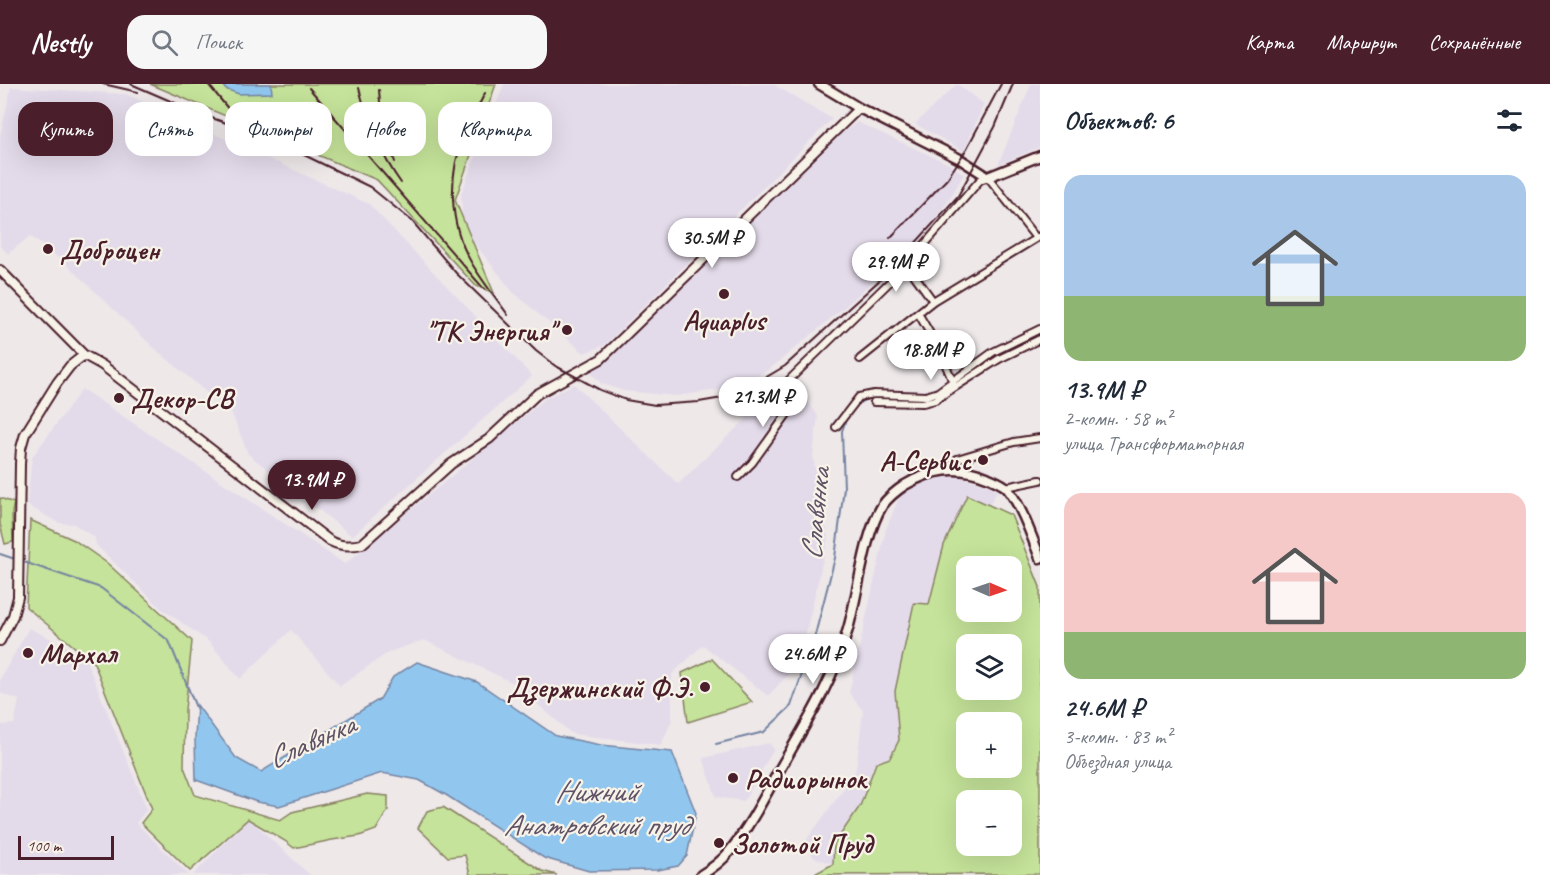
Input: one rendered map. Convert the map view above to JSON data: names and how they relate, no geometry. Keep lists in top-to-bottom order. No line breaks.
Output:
{"water":["Славянка","Нижний Анатровский пруд"],"places":["Доброцен","Aquaplus","\"ТК Энергия\"","Декор-СВ","А-Сервис","Мархал","Дзержинский Ф.Э.","Радиорынок","Золотой Пруд"],"scale_bar":"100 m","north":"right","page":{"header":"Nestly","search":"Поиск","nav":["Карта","Маршрут","Сохранённые"],"heading":"Объектов: 6","chip":["Купить","Снять","Фильтры","Новое","Квартира"],"list":[{"name":"13.9M ₽","note":"2-комн. · 58 m² · улица Трансформаторная"},{"name":"24.6M ₽","note":"3-комн. · 83 m² · Объездная улица"}],"price":["30.5M ₽","29.9M ₽","18.8M ₽","21.3M ₽","13.9M ₽","24.6M ₽"],"map_buttons":["+","−"],"scale":"100 m"}}
